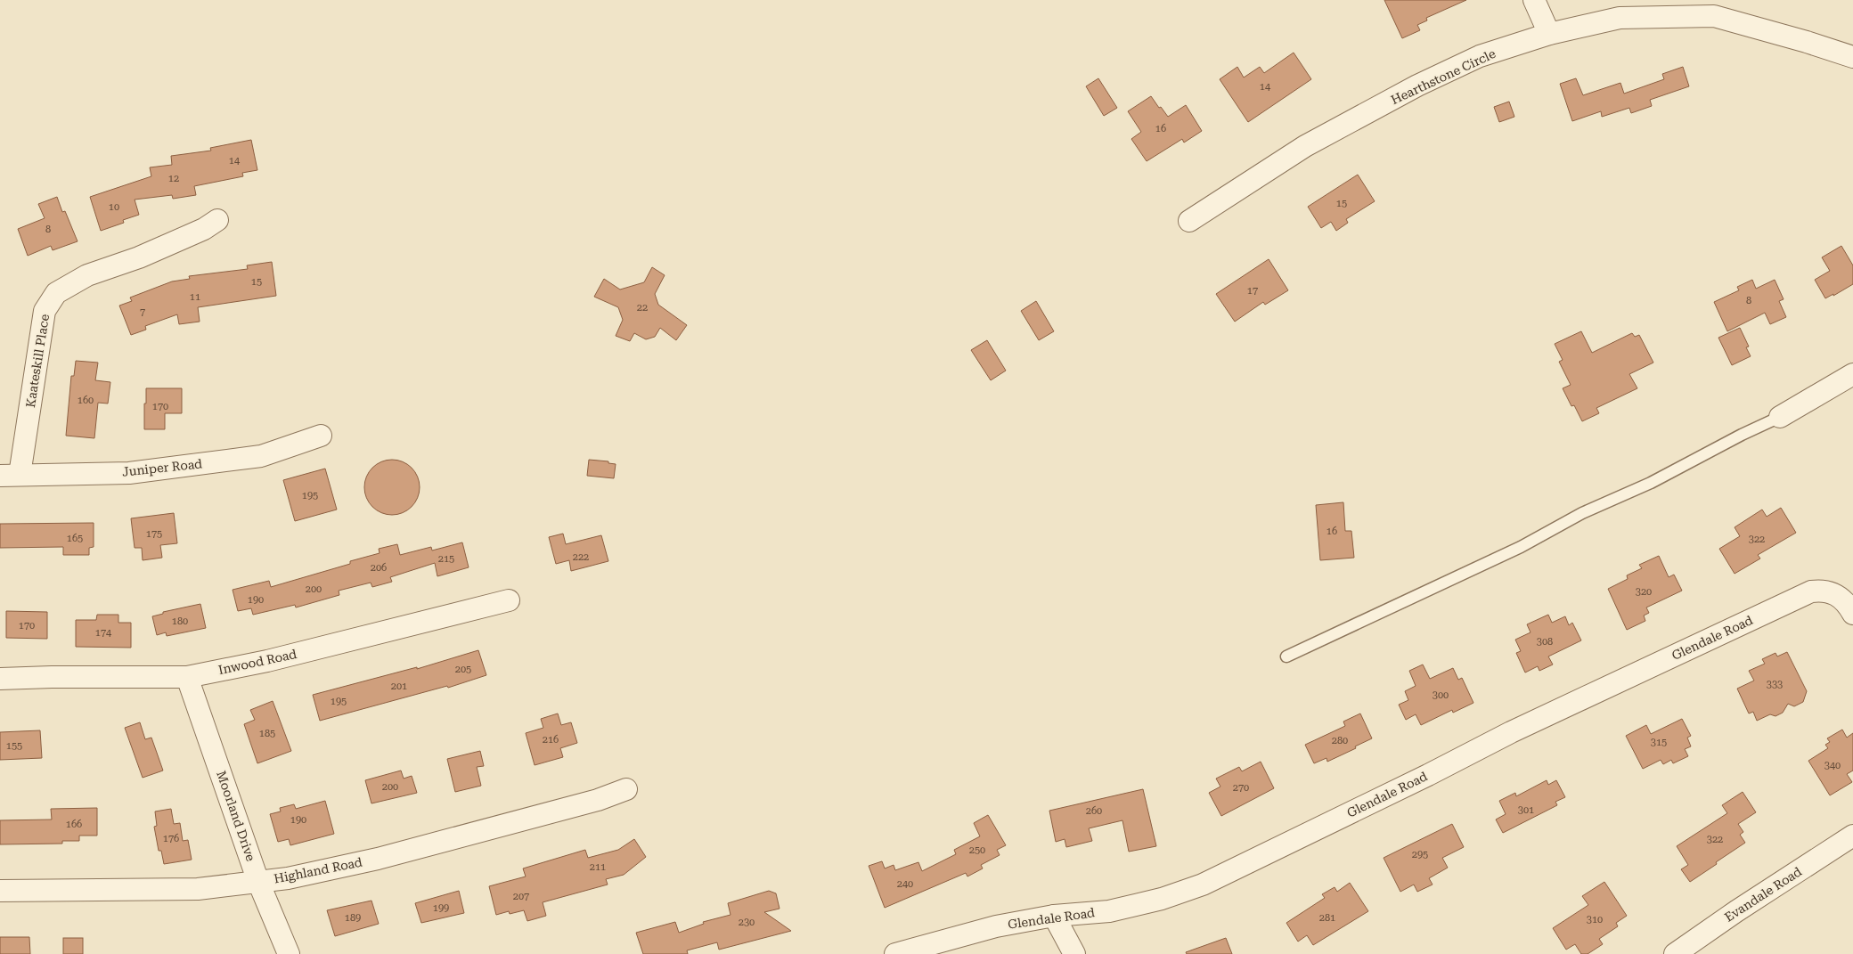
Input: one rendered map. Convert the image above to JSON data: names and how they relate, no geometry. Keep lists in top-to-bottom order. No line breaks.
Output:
{"streets":{"street":["Hearthstone Circle","Kaateskill Place","Juniper Road","Glendale Road","Inwood Road","Moorland Drive","Highland Road","Evandale Road"]},"crossings":[["Kaateskill Place","Juniper Road"],["Inwood Road","Moorland Drive"],["Moorland Drive","Highland Road"]],"house_numbers":["14","16","14","12","15","10","8","15","17","11","8","22","7","160","170","195","16","175","165","322","222","215","206","200","320","190","180","170","174","308","205","333","201","300","195","185","216","280","315","155","340","200","270","301","260","190","166","176","322","250","295","211","240","207","199","189","281","310","230"]}
